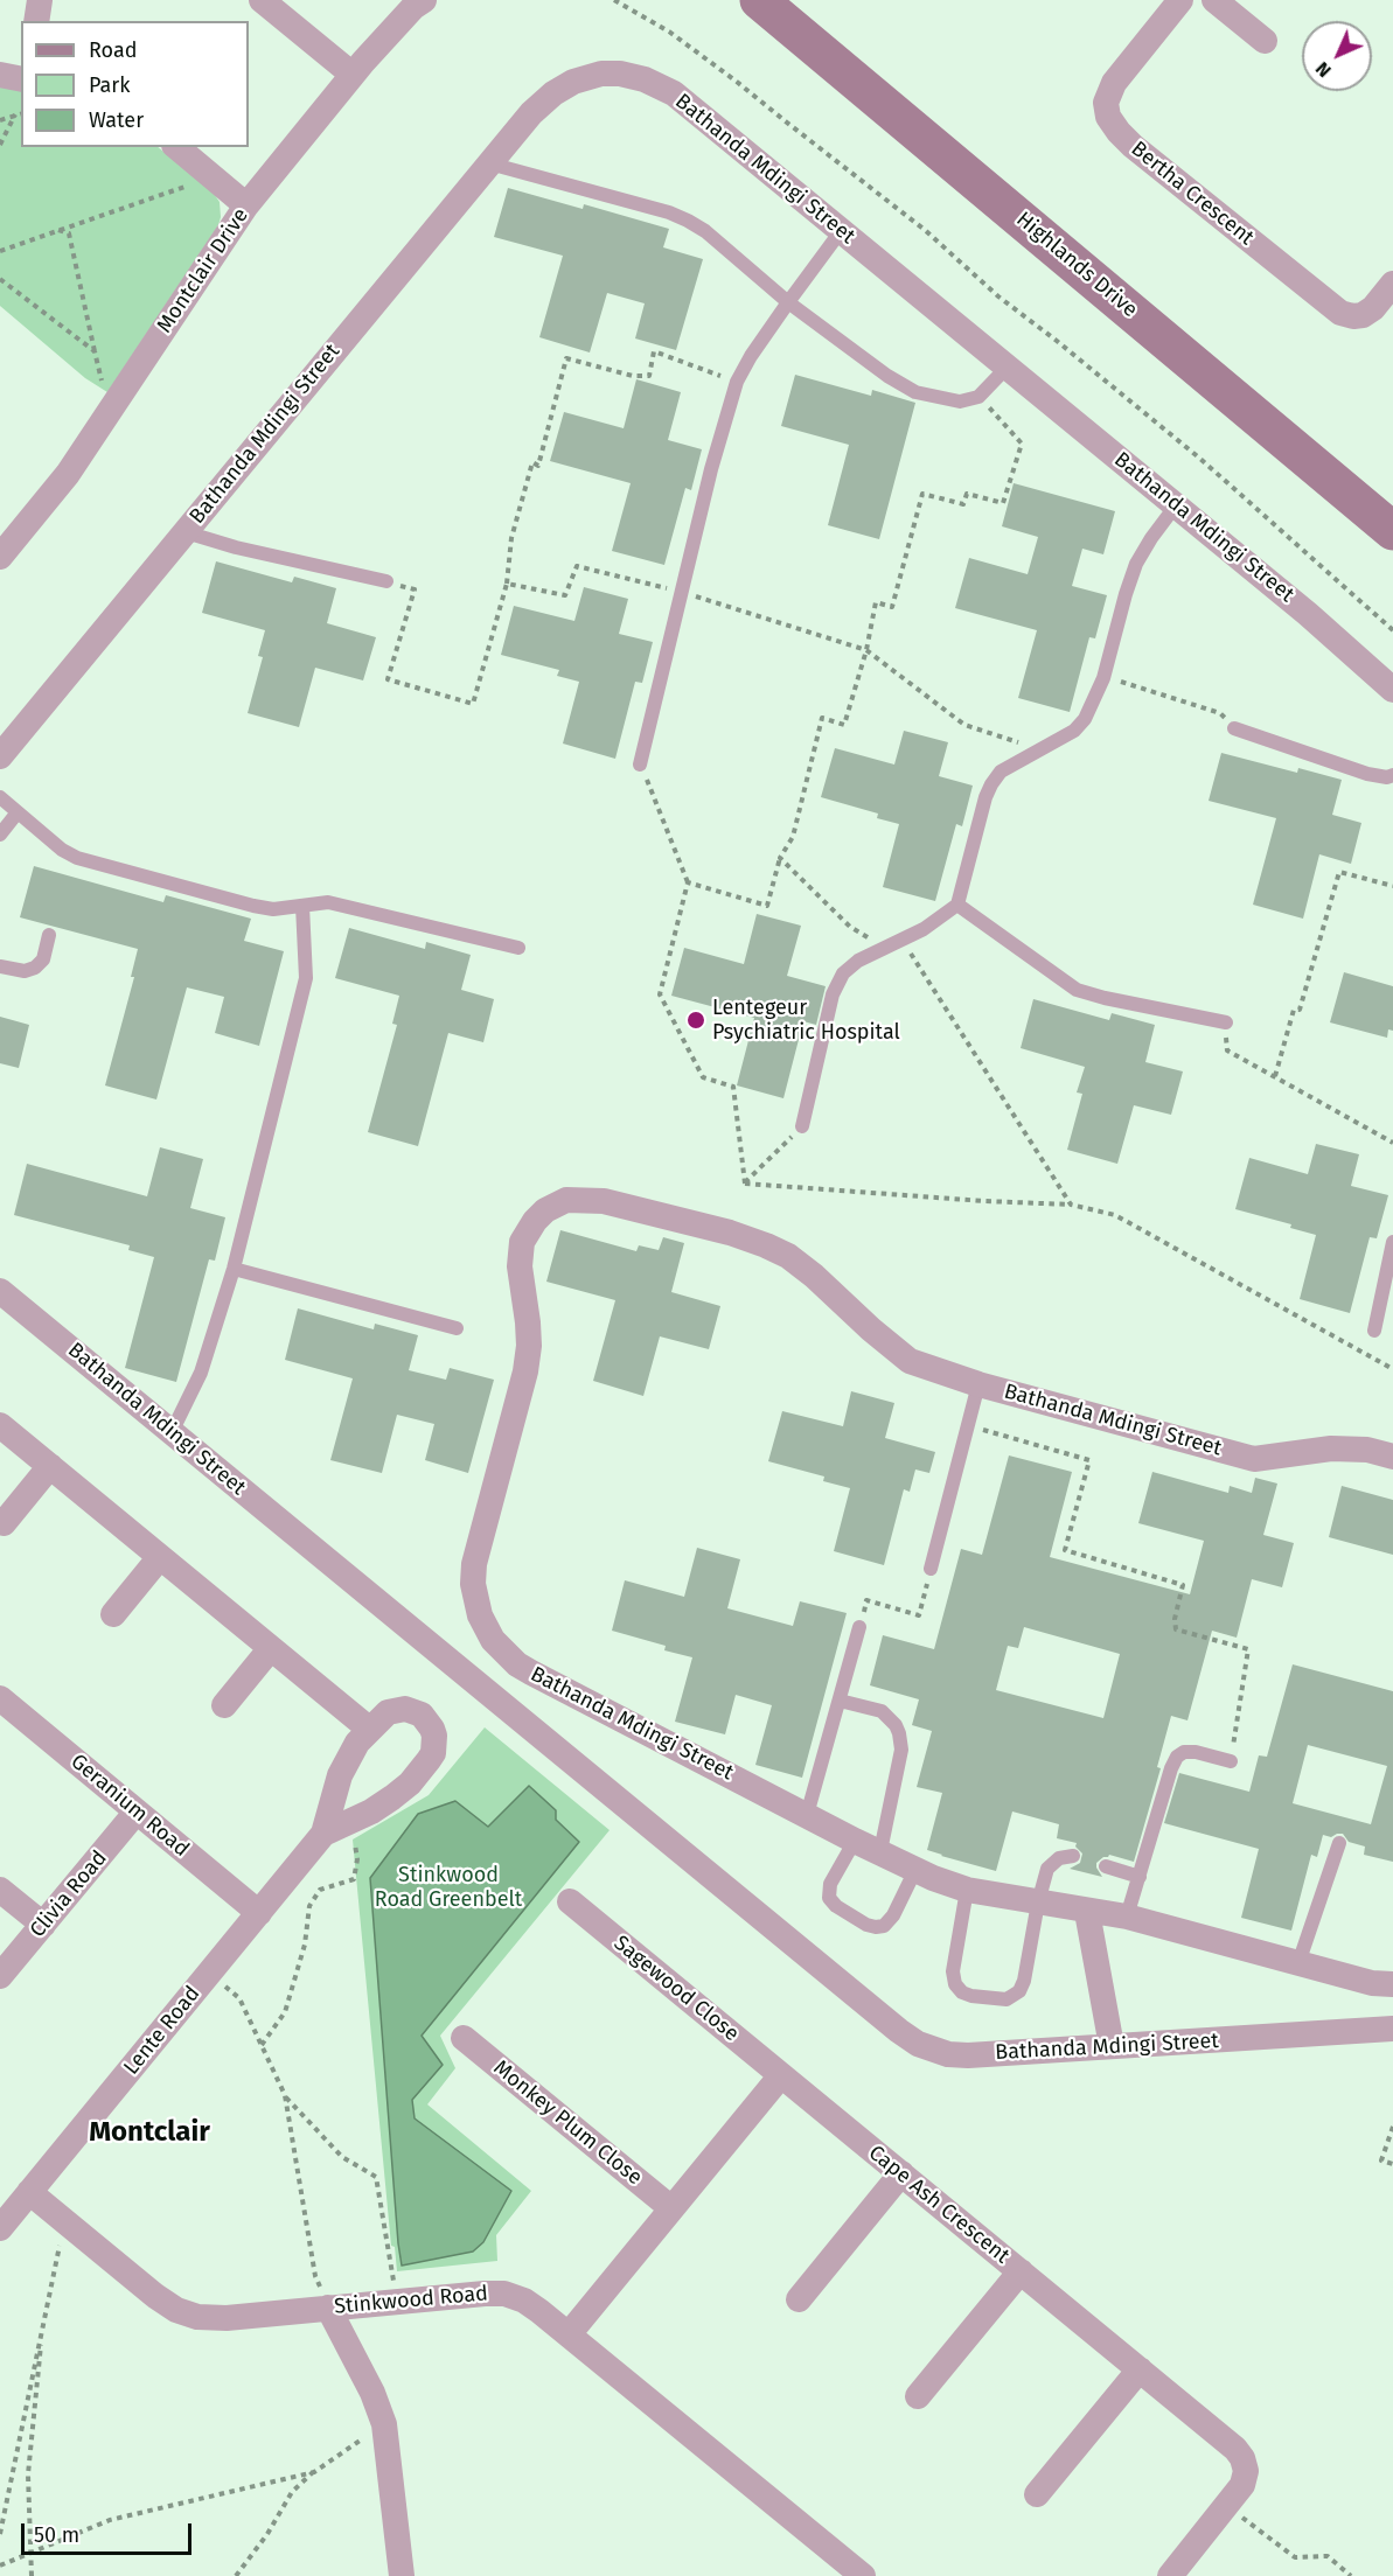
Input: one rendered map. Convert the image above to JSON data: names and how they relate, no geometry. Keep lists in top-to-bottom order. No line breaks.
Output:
{"streets":{"main road":["Highlands Drive"],"street":["Bathanda Mdingi Street","Bertha Crescent","Montclair Drive","Geranium Road","Clivia Road","Sagewood Close","Lente Road","Monkey Plum Close","Cape Ash Crescent","Stinkwood Road"]},"crossings":[["Geranium Road","Clivia Road"],["Geranium Road","Lente Road"],["Sagewood Close","Cape Ash Crescent"],["Lente Road","Stinkwood Road"]],"districts":["Montclair"],"parks":["Stinkwood Road Greenbelt"],"places":["Lentegeur Psychiatric Hospital"],"legend":["Road","Park","Water"],"scale_bar":"50 m","north":"bottom left"}
